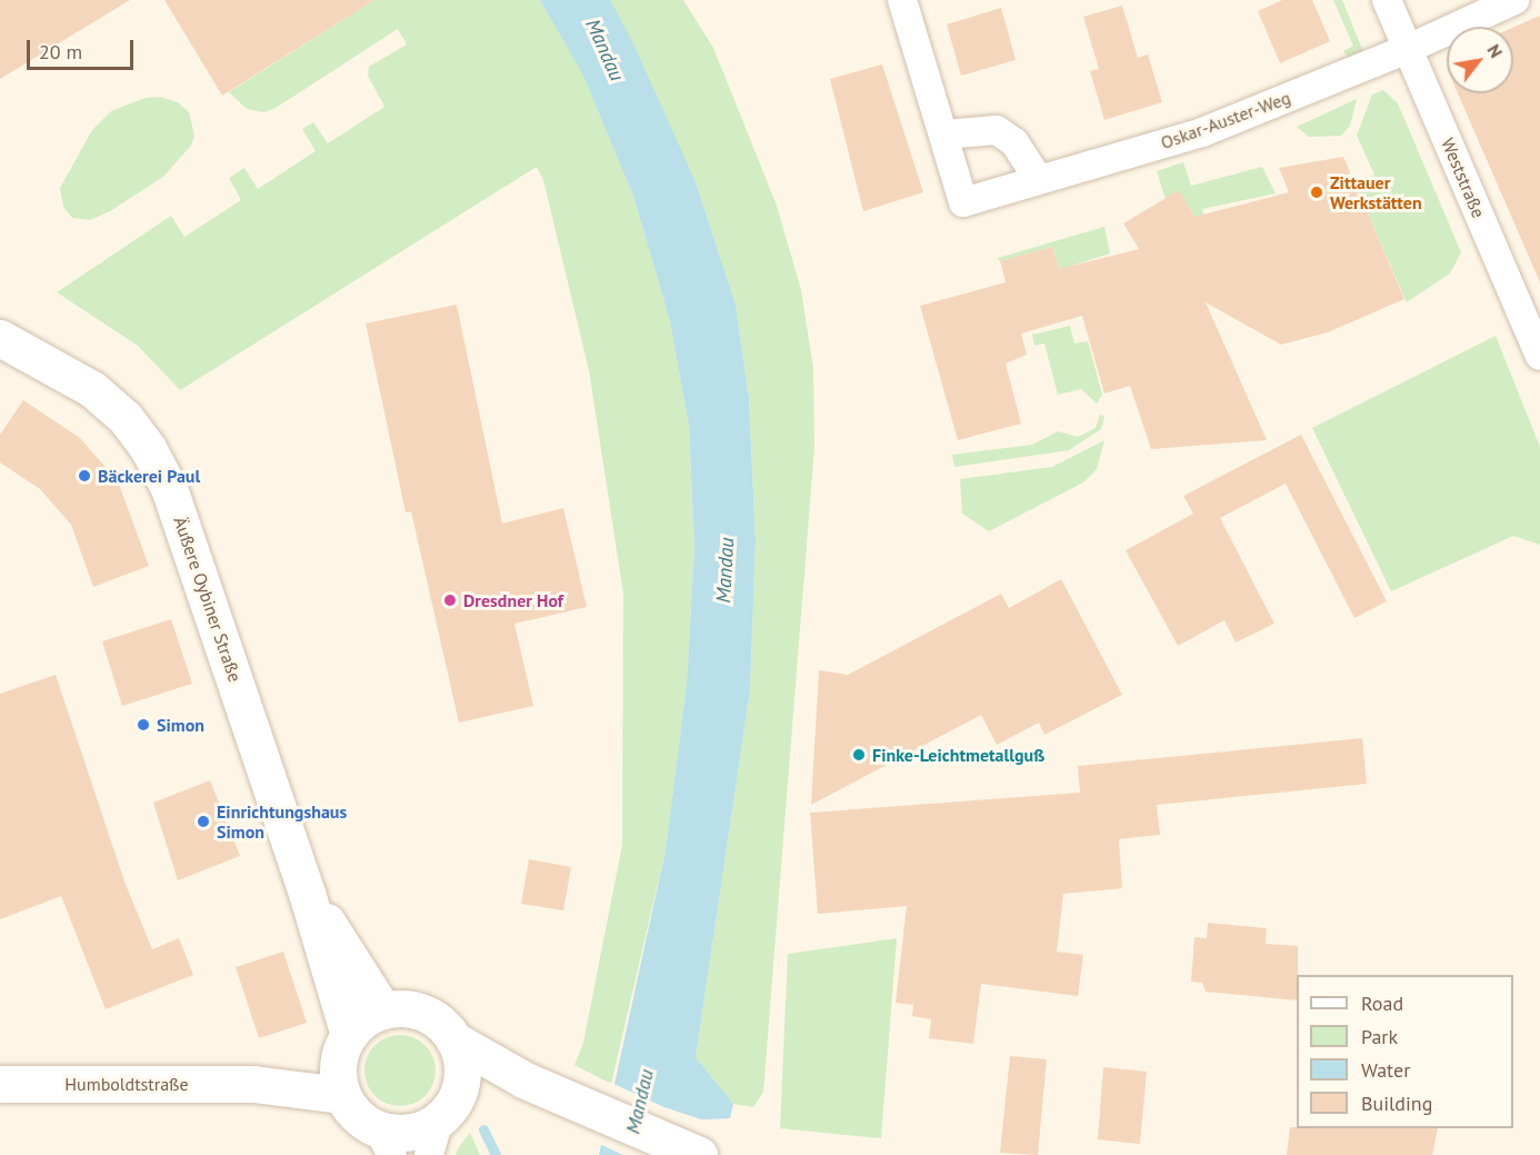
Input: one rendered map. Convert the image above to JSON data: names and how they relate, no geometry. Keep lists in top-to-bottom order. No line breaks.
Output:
{"streets":{"main road":["Äußere Oybiner Straße","Humboldtstraße"],"street":["Oskar-Auster-Weg","Weststraße"]},"crossings":[["Oskar-Auster-Weg","Weststraße"],["Äußere Oybiner Straße","Humboldtstraße"]],"water":["Mandau"],"places":["Zittauer Werkstätten","Bäckerei Paul","Dresdner Hof","Simon","Finke-Leichtmetallguß","Einrichtungshaus Simon"],"legend":["Road","Park","Water","Building"],"scale_bar":"20 m","north":"top right"}
